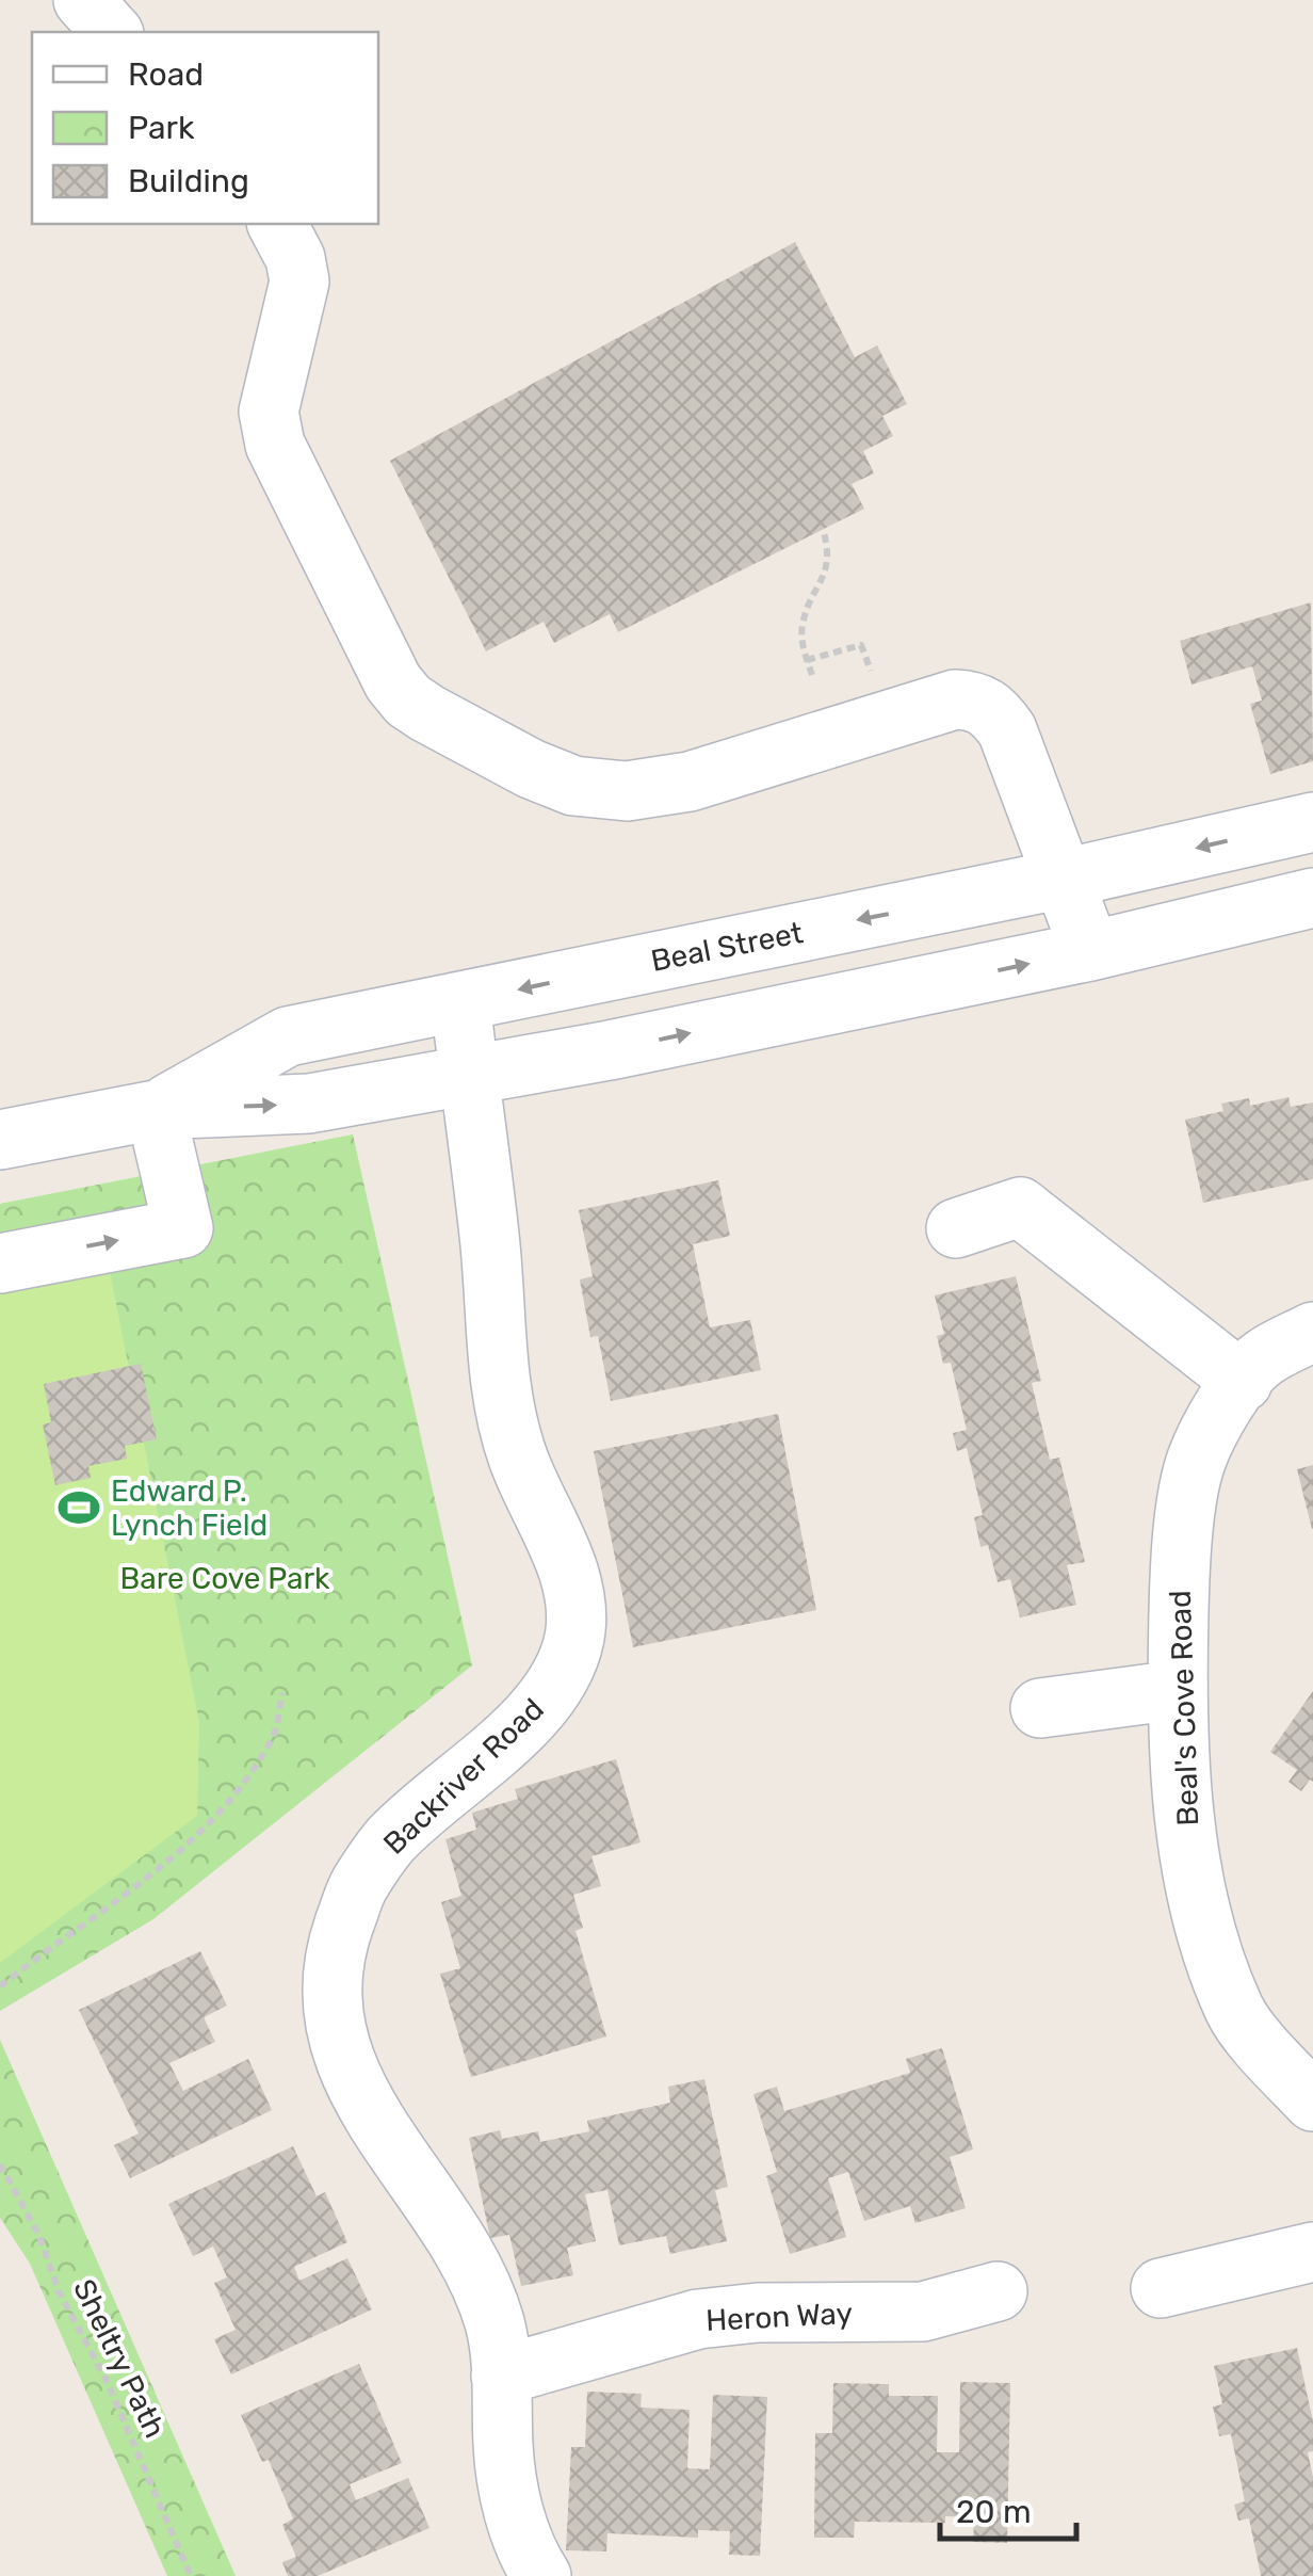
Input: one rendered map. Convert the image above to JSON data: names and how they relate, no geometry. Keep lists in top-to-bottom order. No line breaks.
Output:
{"streets":{"street":["Beal Street","Beal's Cove Road","Backriver Road","Heron Way"],"path":["Sheltry Path"]},"crossings":[["Beal Street","Backriver Road"],["Backriver Road","Heron Way"]],"parks":["Bare Cove Park"],"places":{"sports":["Edward P. Lynch Field"]},"legend":["Road","Park","Building"],"scale_bar":"20 m"}
